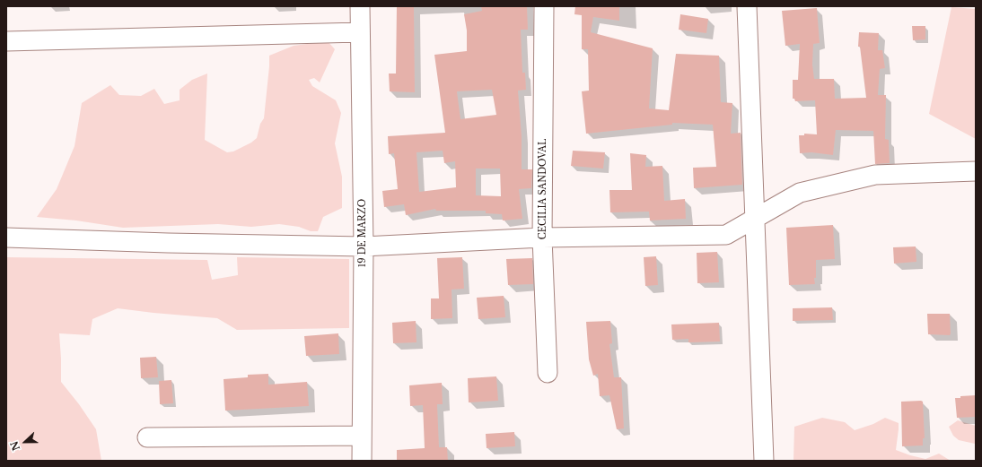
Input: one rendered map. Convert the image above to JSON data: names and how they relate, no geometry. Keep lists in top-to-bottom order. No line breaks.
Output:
{"streets":{"street":["CECILIA SANDOVAL","19 DE MARZO"]},"north":"left"}
